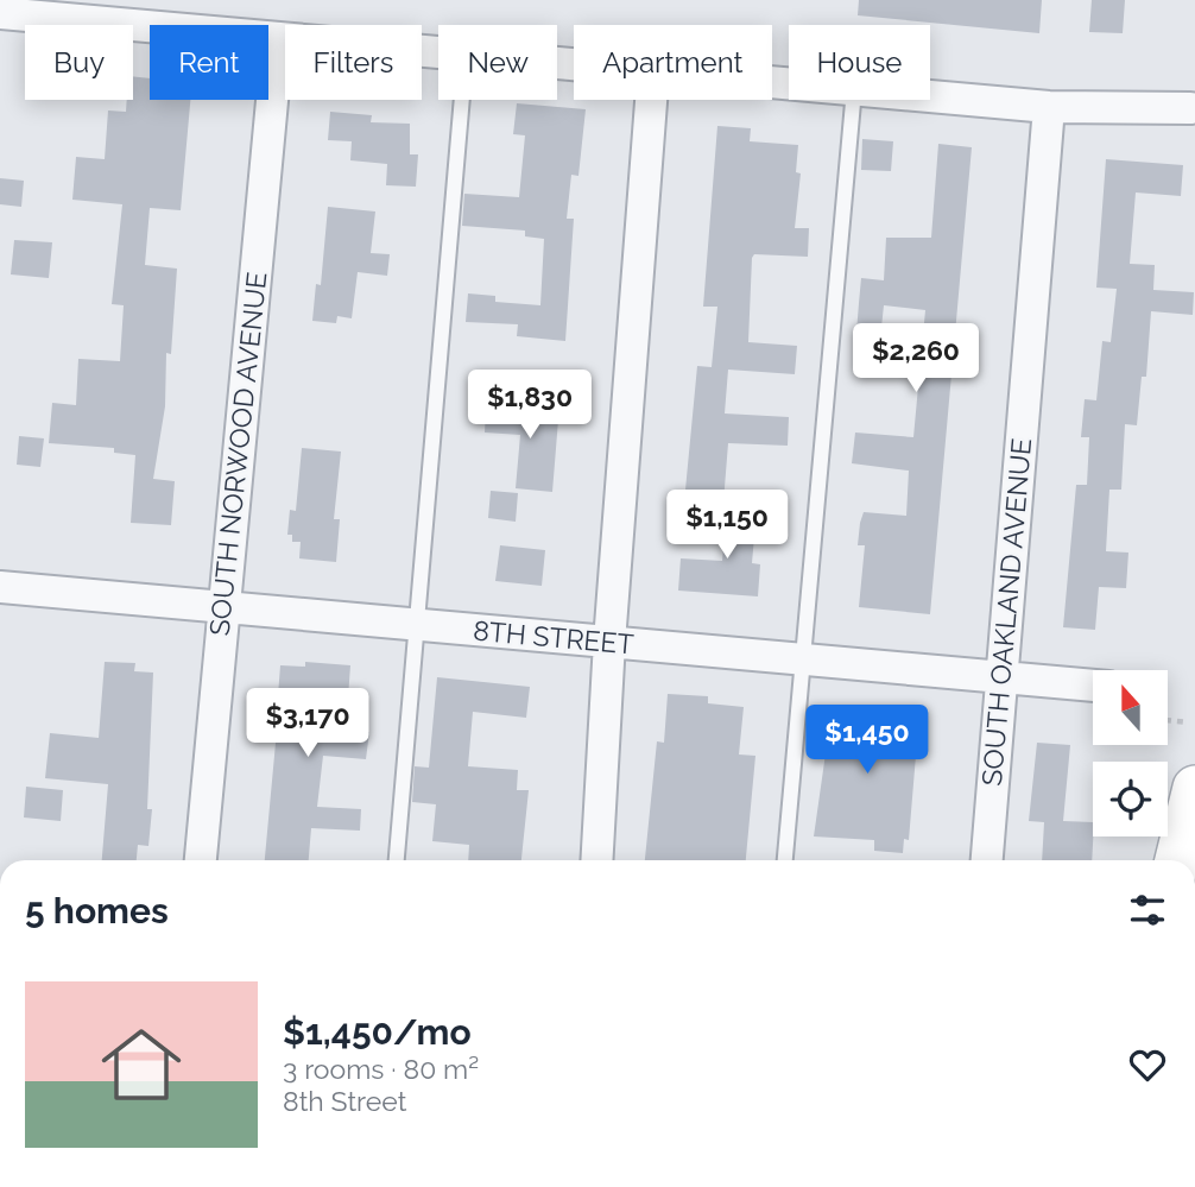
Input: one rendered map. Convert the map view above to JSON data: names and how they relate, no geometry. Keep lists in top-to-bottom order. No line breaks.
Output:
{"streets":{"street":["SOUTH NORWOOD AVENUE","SOUTH OAKLAND AVENUE","8TH STREET"]},"crossings":[["SOUTH NORWOOD AVENUE","8TH STREET"],["SOUTH OAKLAND AVENUE","8TH STREET"]],"north":"top","page":{"chip":["Buy","Rent","Filters","New","Apartment","House"],"price":["$2,260","$1,830","$1,150","$3,170","$1,450"],"heading":"5 homes","list":[{"name":"$1,450/mo","note":"3 rooms · 80 m² · 8th Street"}]}}
